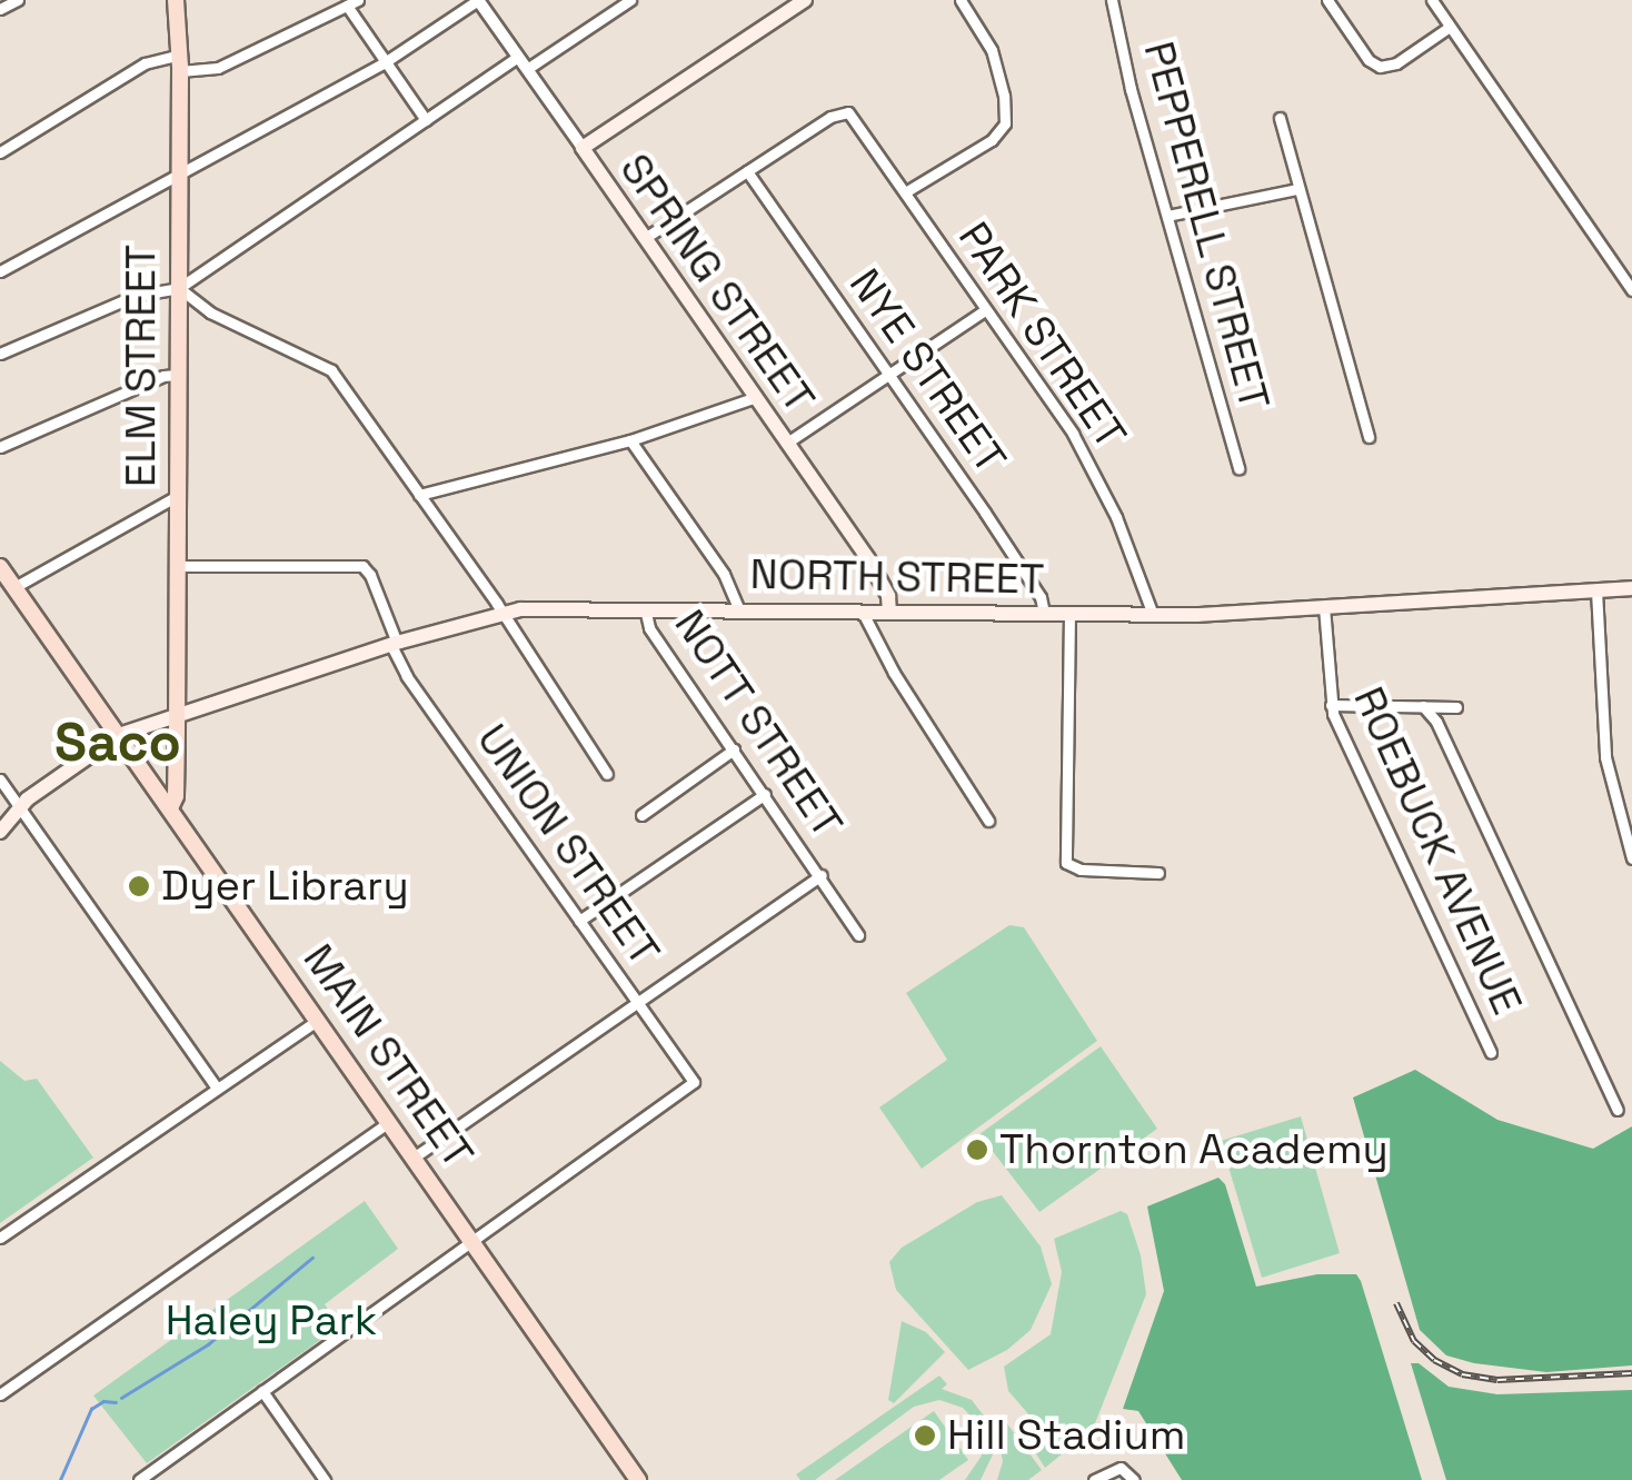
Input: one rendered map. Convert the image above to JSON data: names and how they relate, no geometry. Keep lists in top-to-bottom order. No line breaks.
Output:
{"streets":{"main road":["SPRING STREET","ELM STREET","NORTH STREET","MAIN STREET"],"street":["PEPPERELL STREET","PARK STREET","NYE STREET","NOTT STREET","UNION STREET","ROEBUCK AVENUE"]},"crossings":[["SPRING STREET","NORTH STREET"],["PARK STREET","NYE STREET"],["PARK STREET","NORTH STREET"],["ELM STREET","NORTH STREET"],["ELM STREET","UNION STREET"],["ELM STREET","MAIN STREET"],["NYE STREET","NORTH STREET"],["NORTH STREET","NOTT STREET"],["NORTH STREET","UNION STREET"],["NORTH STREET","ROEBUCK AVENUE"],["NORTH STREET","MAIN STREET"],["UNION STREET","MAIN STREET"]],"districts":["Saco"],"parks":["Haley Park"],"places":["Dyer Library","Thornton Academy","Hill Stadium"]}
